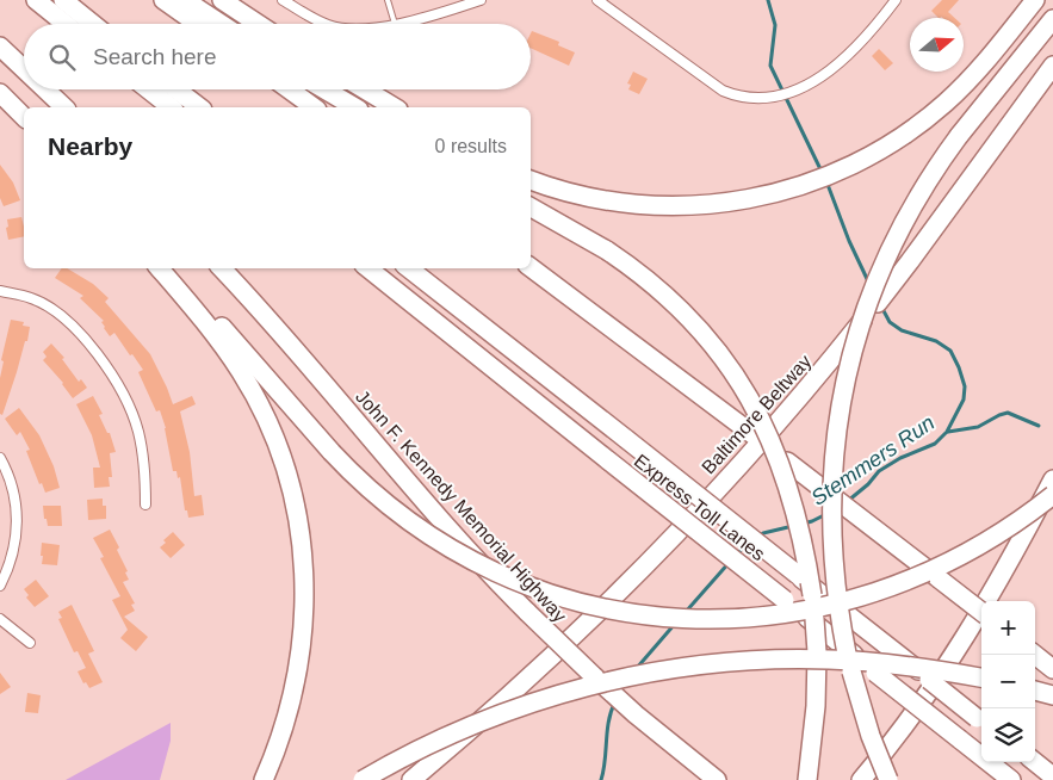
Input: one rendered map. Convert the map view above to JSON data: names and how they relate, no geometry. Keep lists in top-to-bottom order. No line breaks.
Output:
{"streets":{"highway":["Baltimore Beltway","John F. Kennedy Memorial Highway","Express Toll Lanes"]},"water":["Stemmers Run"],"north":"right","page":{"search":"Search here","heading":["Nearby","0 results"],"map_buttons":["+","−"]}}
